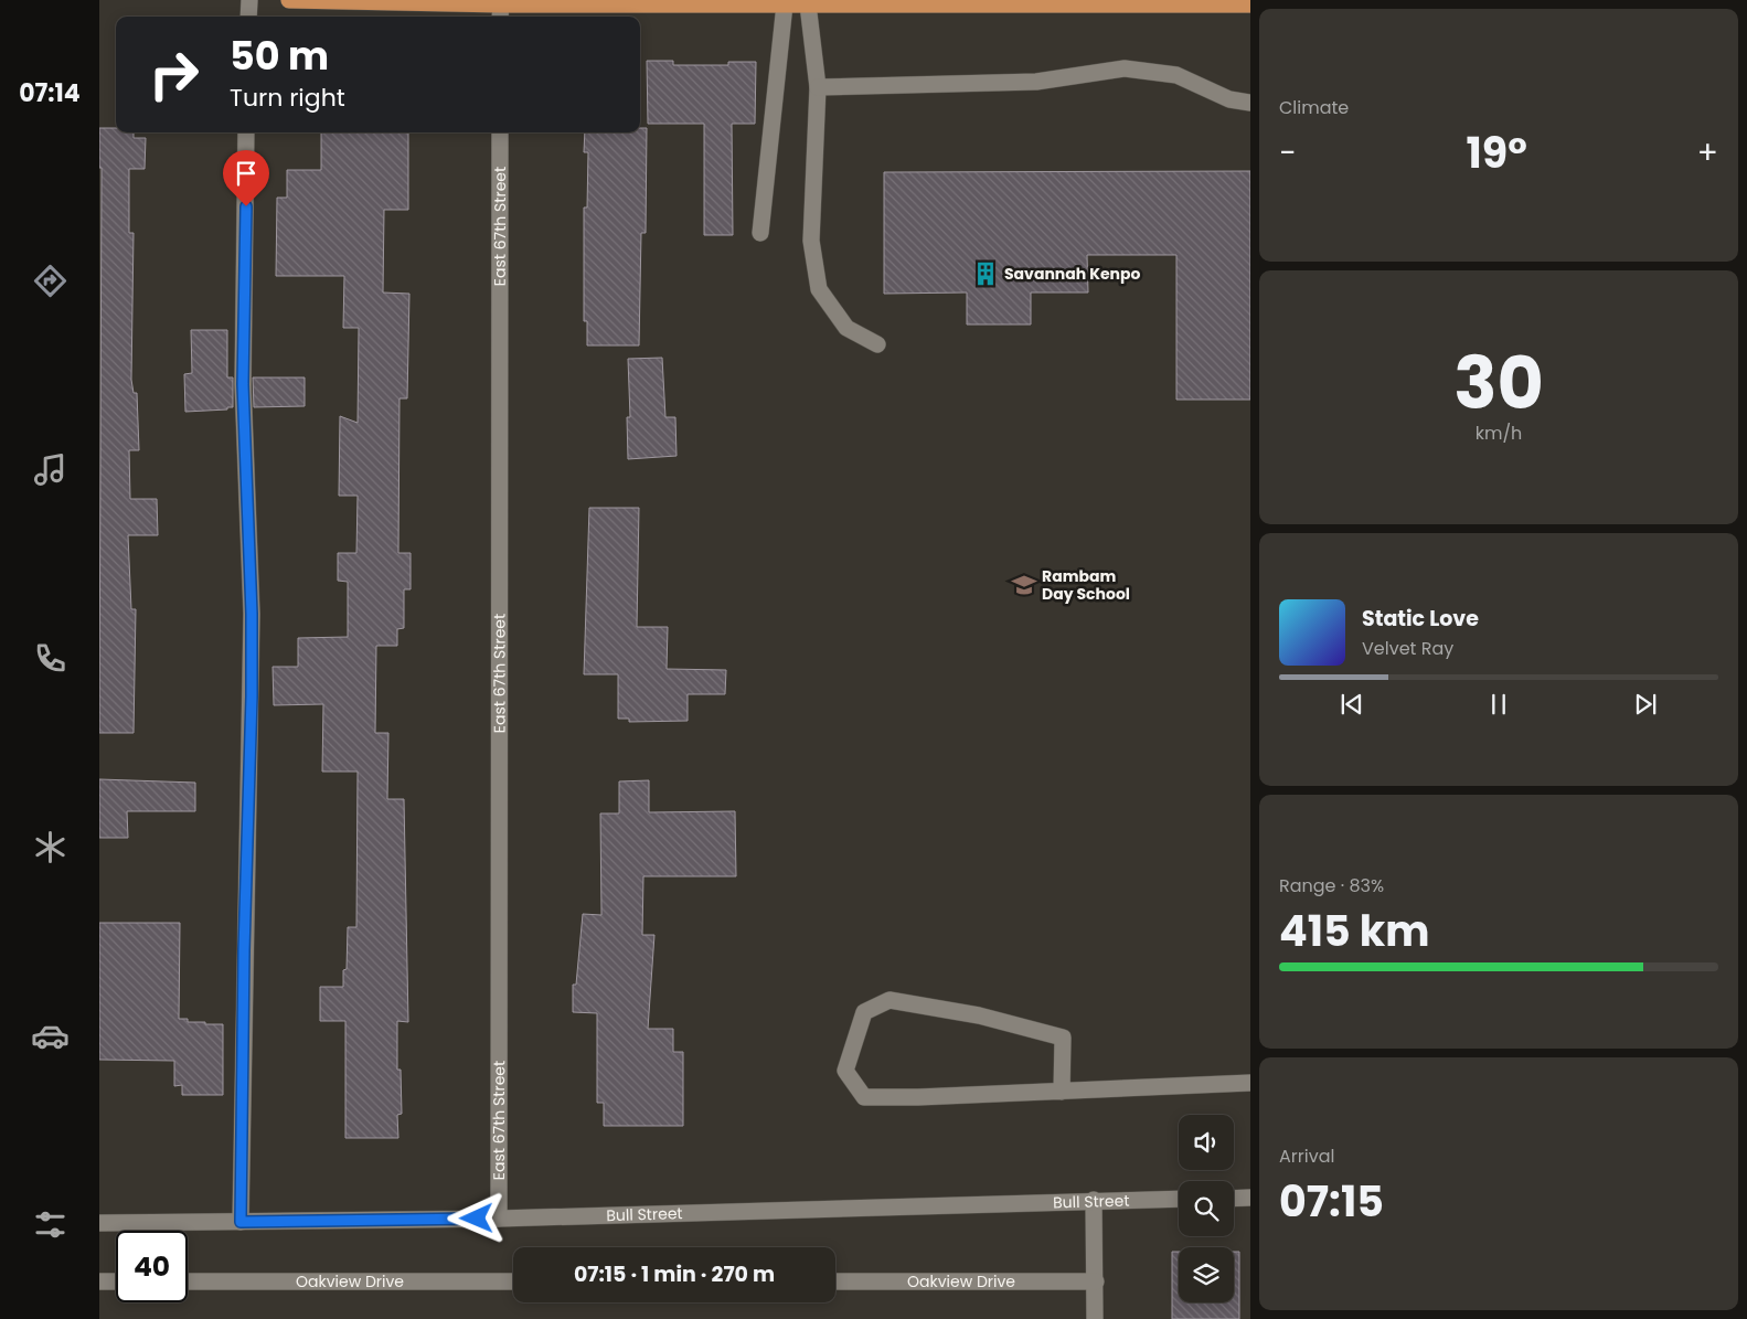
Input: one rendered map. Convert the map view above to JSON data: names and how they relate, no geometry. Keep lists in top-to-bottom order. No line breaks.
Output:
{"streets":{"street":["East 67th Street","Bull Street","Oakview Drive"]},"crossings":[["East 67th Street","Bull Street"]],"places":{"building":["Savannah Kenpo"],"school or university":["Rambam Day School"]},"page":{"tabs":"07:14","tile":["Climate",["30","km/h"],["Range · 83%","415 km"],["Arrival","07:15"]],"turn":["50 m","Turn right"],"heat":["−","19°","+"],"song":["Static Love","Velvet Ray"],"limit":"40","trip":"07:15 · 1 min · 270 m"}}
